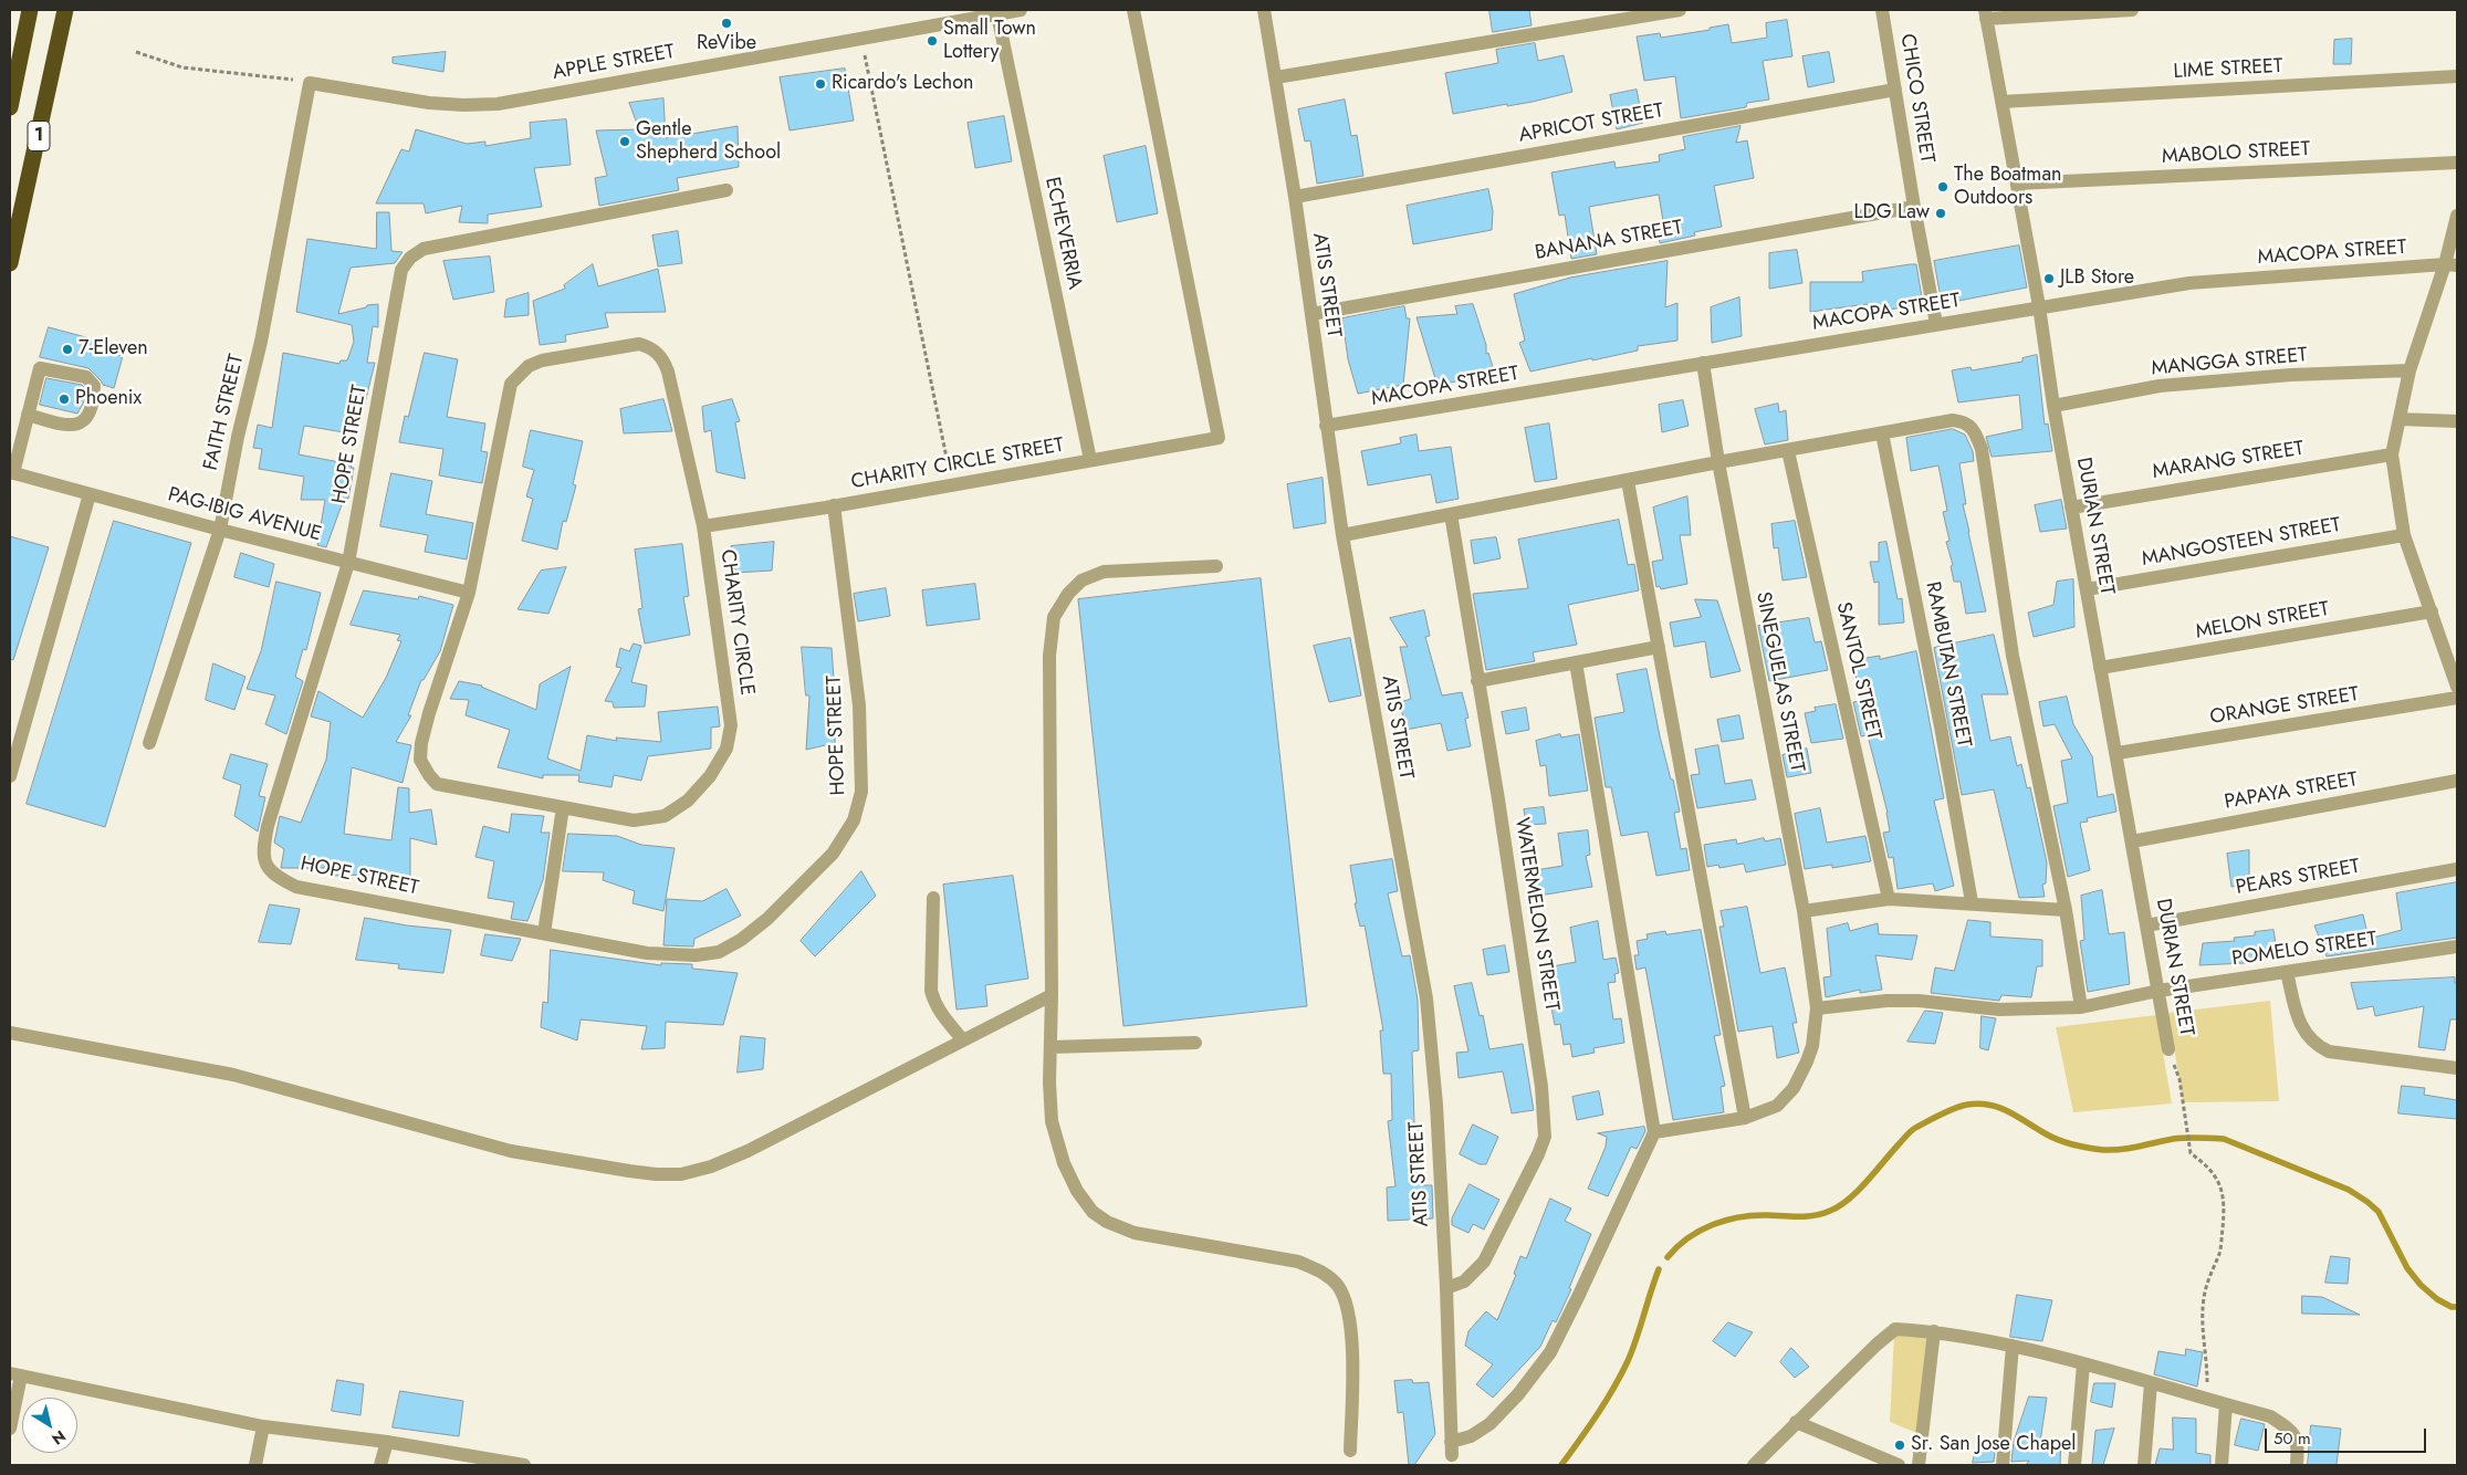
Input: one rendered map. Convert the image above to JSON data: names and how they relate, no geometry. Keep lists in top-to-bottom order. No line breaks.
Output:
{"streets":{"highway":["1"],"street":["APPLE STREET","LIME STREET","CHICO STREET","APRICOT STREET","MABOLO STREET","ECHEVERRIA","BANANA STREET","MACOPA STREET","ATIS STREET","MANGGA STREET","FAITH STREET","HOPE STREET","MARANG STREET","CHARITY CIRCLE STREET","PAG-IBIG AVENUE","DURIAN STREET","MANGOSTEEN STREET","MELON STREET","CHARITY CIRCLE","RAMBUTAN STREET","SANTOL STREET","SINEGUELAS STREET","ORANGE STREET","PAPAYA STREET","PEARS STREET","WATERMELON STREET","POMELO STREET"]},"crossings":[["APPLE STREET","ECHEVERRIA"],["APPLE STREET","FAITH STREET"],["LIME STREET","DURIAN STREET"],["CHICO STREET","APRICOT STREET"],["CHICO STREET","BANANA STREET"],["CHICO STREET","MACOPA STREET"],["APRICOT STREET","ATIS STREET"],["MABOLO STREET","DURIAN STREET"],["ECHEVERRIA","CHARITY CIRCLE STREET"],["BANANA STREET","ATIS STREET"],["MACOPA STREET","ATIS STREET"],["MACOPA STREET","DURIAN STREET"],["MACOPA STREET","SINEGUELAS STREET"],["ATIS STREET","SINEGUELAS STREET"],["ATIS STREET","WATERMELON STREET"],["MANGGA STREET","DURIAN STREET"],["FAITH STREET","PAG-IBIG AVENUE"],["HOPE STREET","CHARITY CIRCLE STREET"],["HOPE STREET","PAG-IBIG AVENUE"],["MARANG STREET","DURIAN STREET"],["CHARITY CIRCLE STREET","CHARITY CIRCLE"],["PAG-IBIG AVENUE","CHARITY CIRCLE"],["DURIAN STREET","MANGOSTEEN STREET"],["DURIAN STREET","MELON STREET"],["DURIAN STREET","ORANGE STREET"],["DURIAN STREET","PAPAYA STREET"],["DURIAN STREET","PEARS STREET"],["DURIAN STREET","POMELO STREET"],["SINEGUELAS STREET","POMELO STREET"]],"places":["ReVibe","Small Town Lottery","Ricardo's Lechon","Gentle Shepherd School","The Boatman Outdoors","LDG Law","JLB Store","7-Eleven","Phoenix","Sr. San Jose Chapel"],"scale_bar":"50 m","north":"bottom right"}
